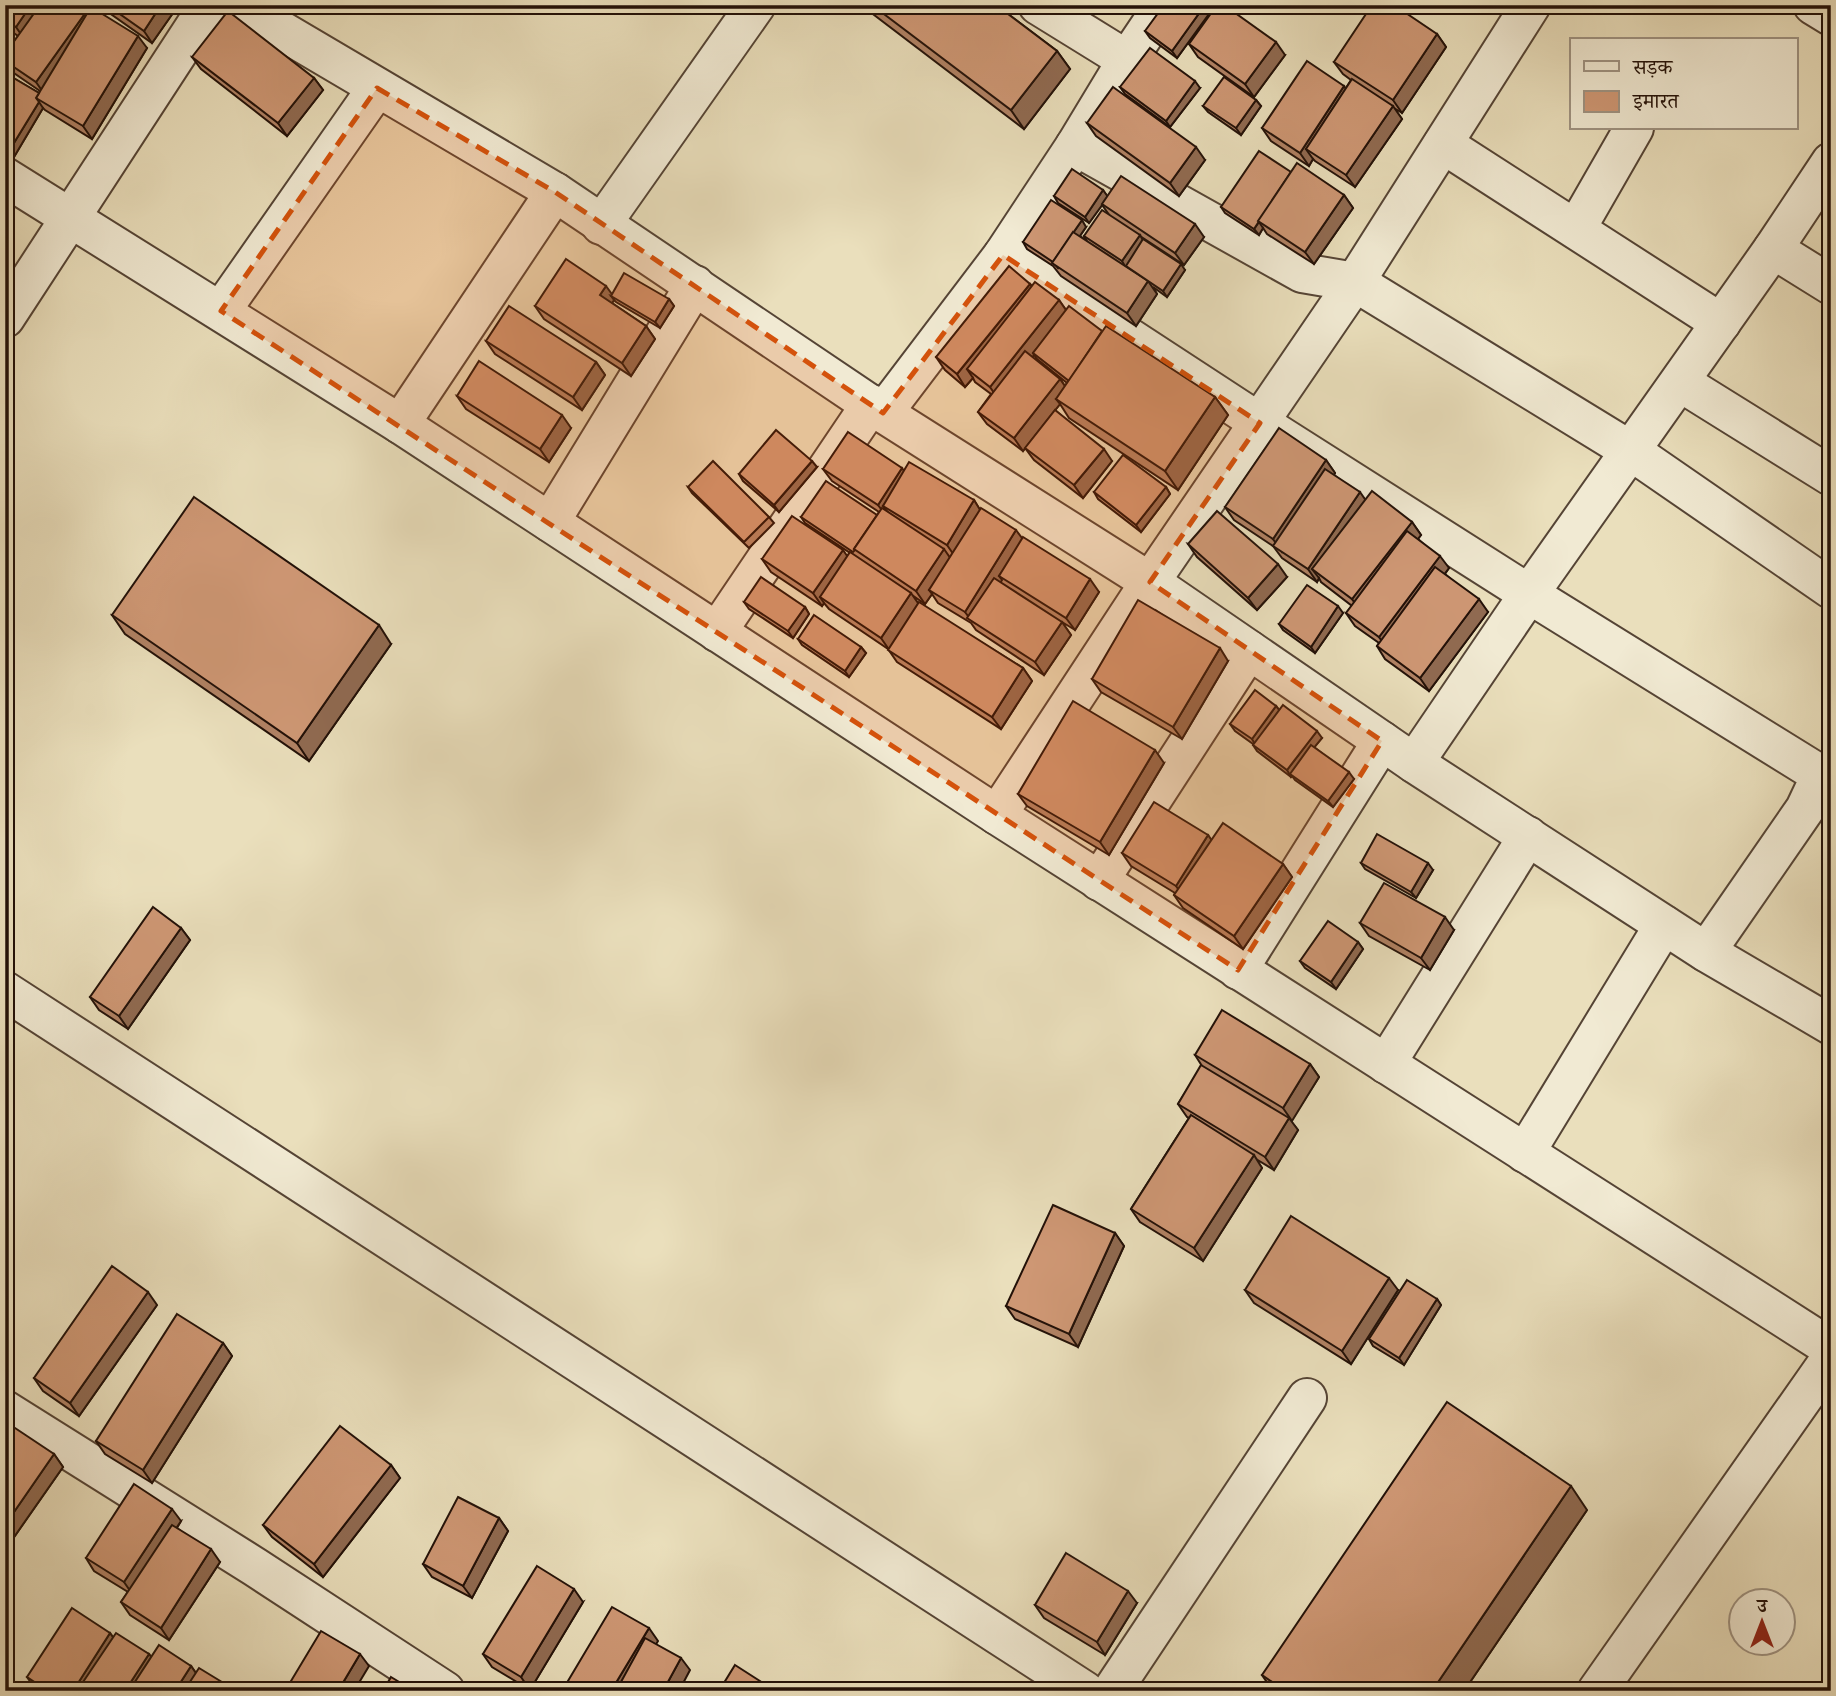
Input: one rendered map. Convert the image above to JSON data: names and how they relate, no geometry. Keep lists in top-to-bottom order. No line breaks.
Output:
{"legend":["सड़क","इमारत"],"north":"top"}
